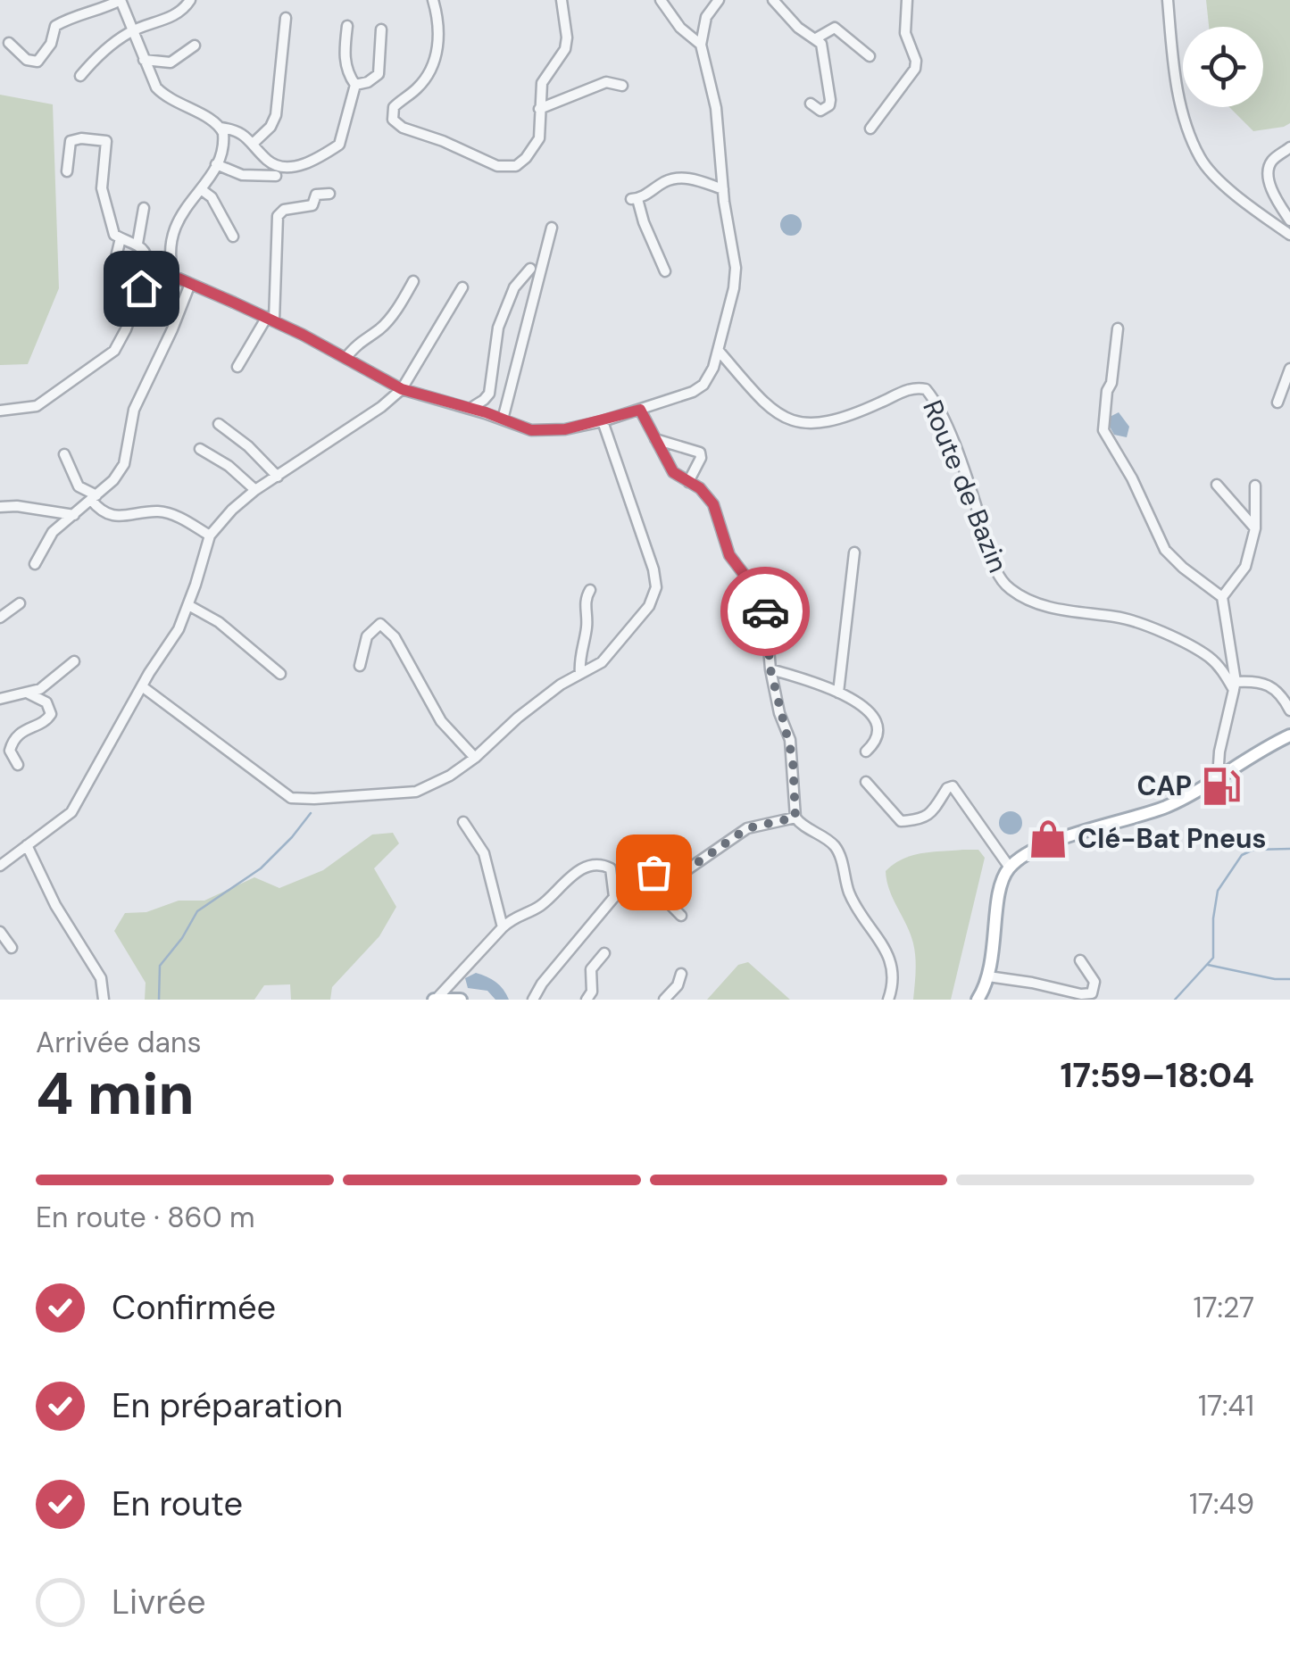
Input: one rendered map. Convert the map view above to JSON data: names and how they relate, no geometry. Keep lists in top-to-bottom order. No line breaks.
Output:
{"streets":{"street":["Route de Bazin"]},"places":{"fuel station":["CAP"],"shop":["Clé-Bat Pneus"]},"page":{"heading":["4 min","Arrivée dans","17:59–18:04"],"bar":"En route · 860 m","list":[["Confirmée","17:27"],["En préparation","17:41"],["En route","17:49"],"Livrée"]}}
